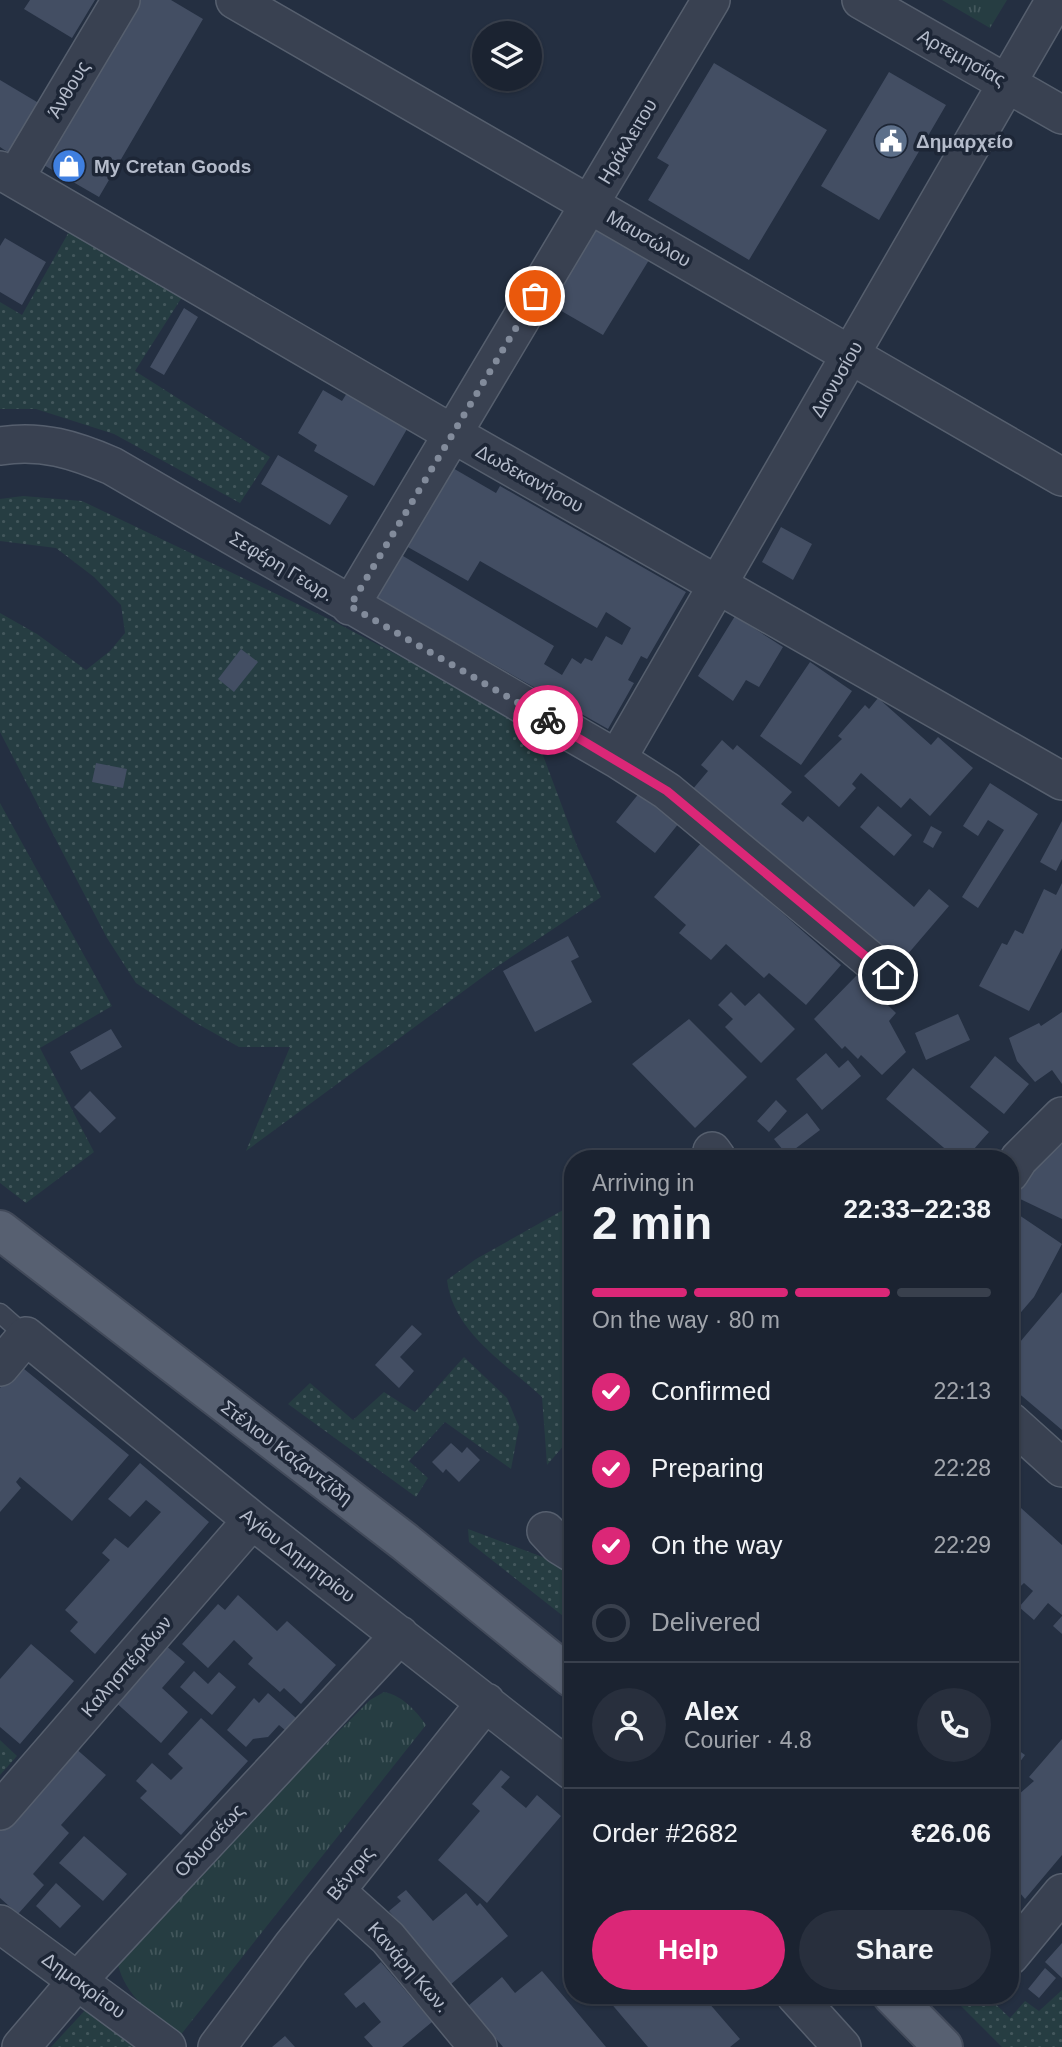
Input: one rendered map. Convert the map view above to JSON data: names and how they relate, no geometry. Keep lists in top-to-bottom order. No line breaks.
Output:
{"streets":{"main road":["Στέλιου Καζαντζίδη"],"street":["Αρτεμησίας","Άνθους","Ηράκλειτου","Μαυσώλου","Διονυσίου","Δωδεκανήσου","Σεφέρη Γεωρ.","Αγίου Δημητρίου","Καλησπέριδων","Οδυσσέως","Βέντρις","Κανάρη Κων.","Δημοκρίτου"]},"crossings":[["Αρτεμησίας","Διονυσίου"],["Άνθους","Δωδεκανήσου"],["Ηράκλειτου","Μαυσώλου"],["Ηράκλειτου","Δωδεκανήσου"],["Ηράκλειτου","Σεφέρη Γεωρ."],["Μαυσώλου","Διονυσίου"],["Διονυσίου","Δωδεκανήσου"],["Διονυσίου","Σεφέρη Γεωρ."],["Αγίου Δημητρίου","Καλησπέριδων"],["Αγίου Δημητρίου","Οδυσσέως"],["Αγίου Δημητρίου","Βέντρις"],["Οδυσσέως","Δημοκρίτου"],["Βέντρις","Κανάρη Κων."]],"places":{"public building":["Δημαρχείο"],"shop":["My Cretan Goods"]},"page":{"heading":["2 min","Arriving in","22:33–22:38"],"panel":["Alex","Courier · 4.8","Order #2682","€26.06"],"bar":"On the way · 80 m","list":[["Confirmed","22:13"],["Preparing","22:28"],["On the way","22:29"],"Delivered"],"buttons":["Help","Share"]}}
